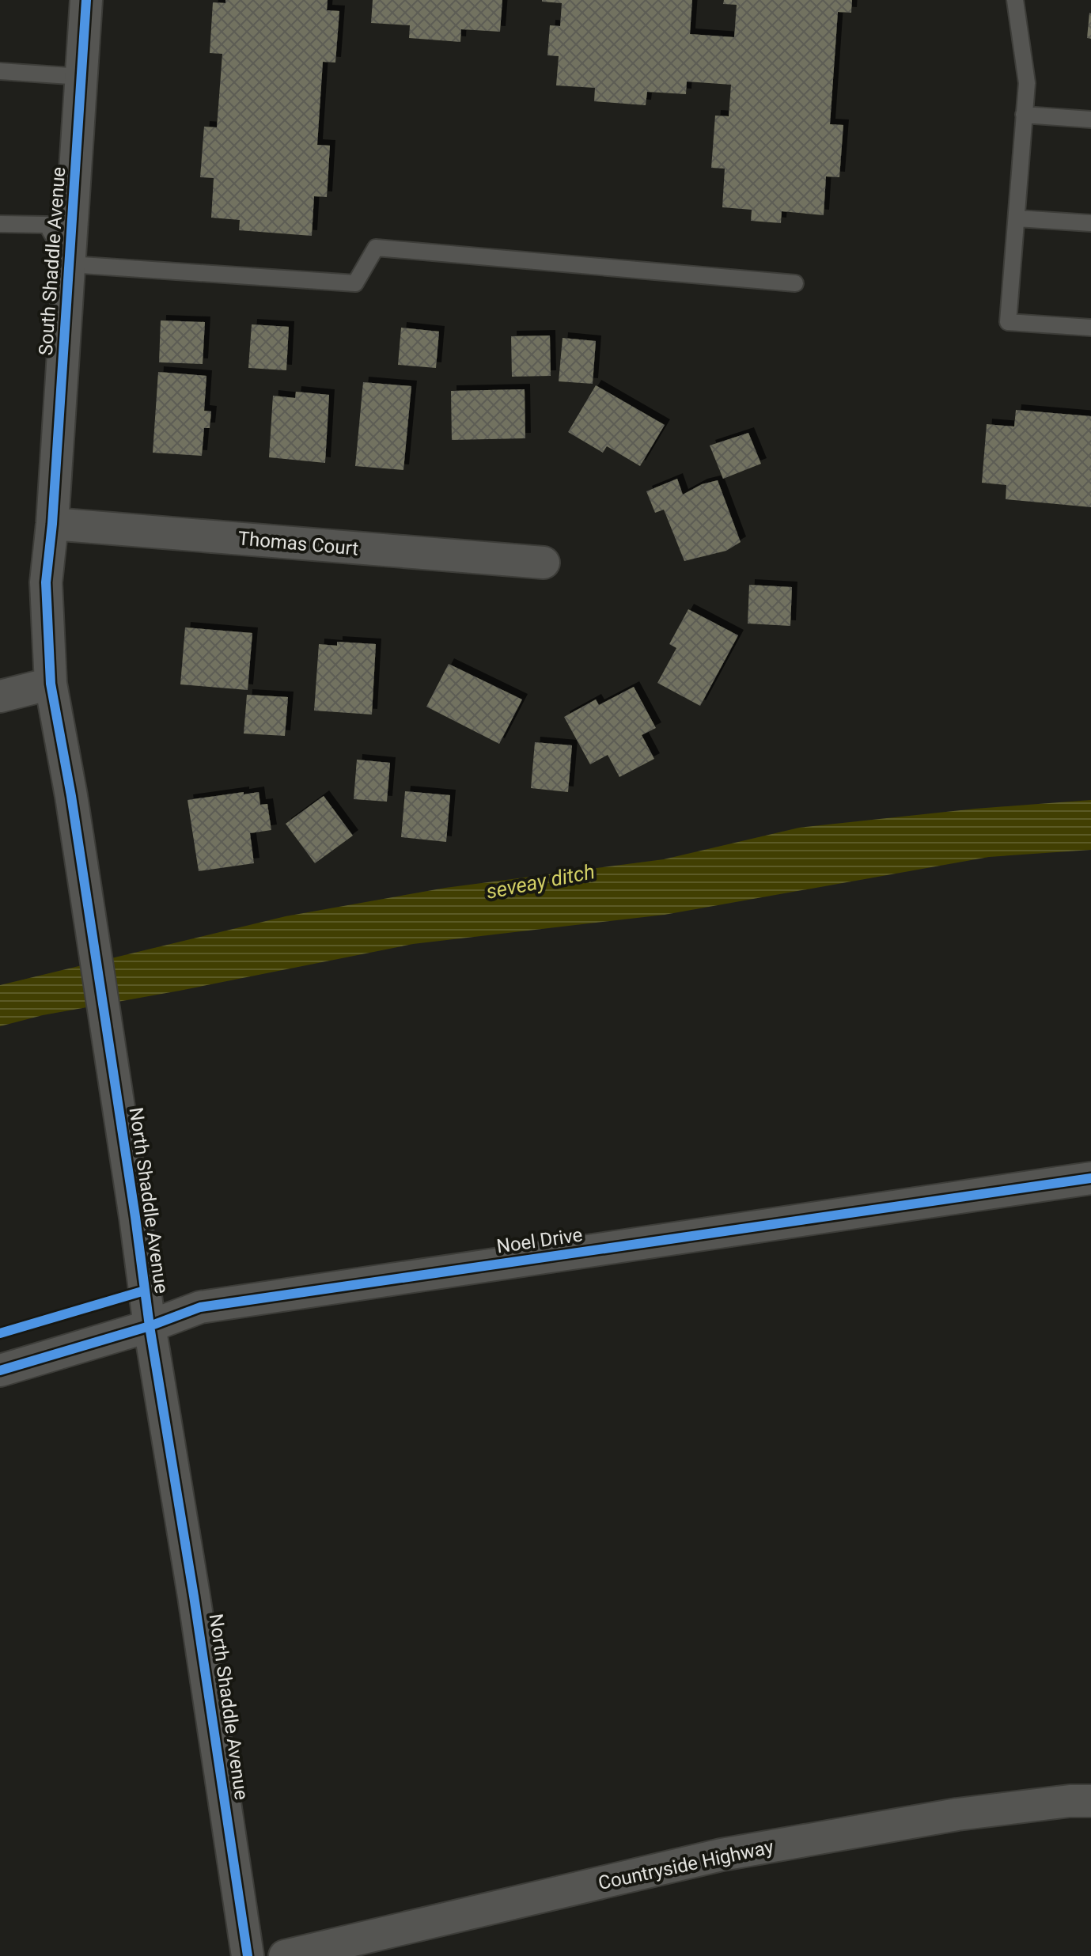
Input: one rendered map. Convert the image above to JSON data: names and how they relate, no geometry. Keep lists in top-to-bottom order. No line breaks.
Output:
{"streets":{"street":["South Shaddle Avenue","Thomas Court","North Shaddle Avenue","Noel Drive","Countryside Highway"]},"crossings":[["South Shaddle Avenue","Thomas Court"],["South Shaddle Avenue","North Shaddle Avenue"],["Thomas Court","North Shaddle Avenue"],["North Shaddle Avenue","Noel Drive"]],"water":["seveay ditch"]}
